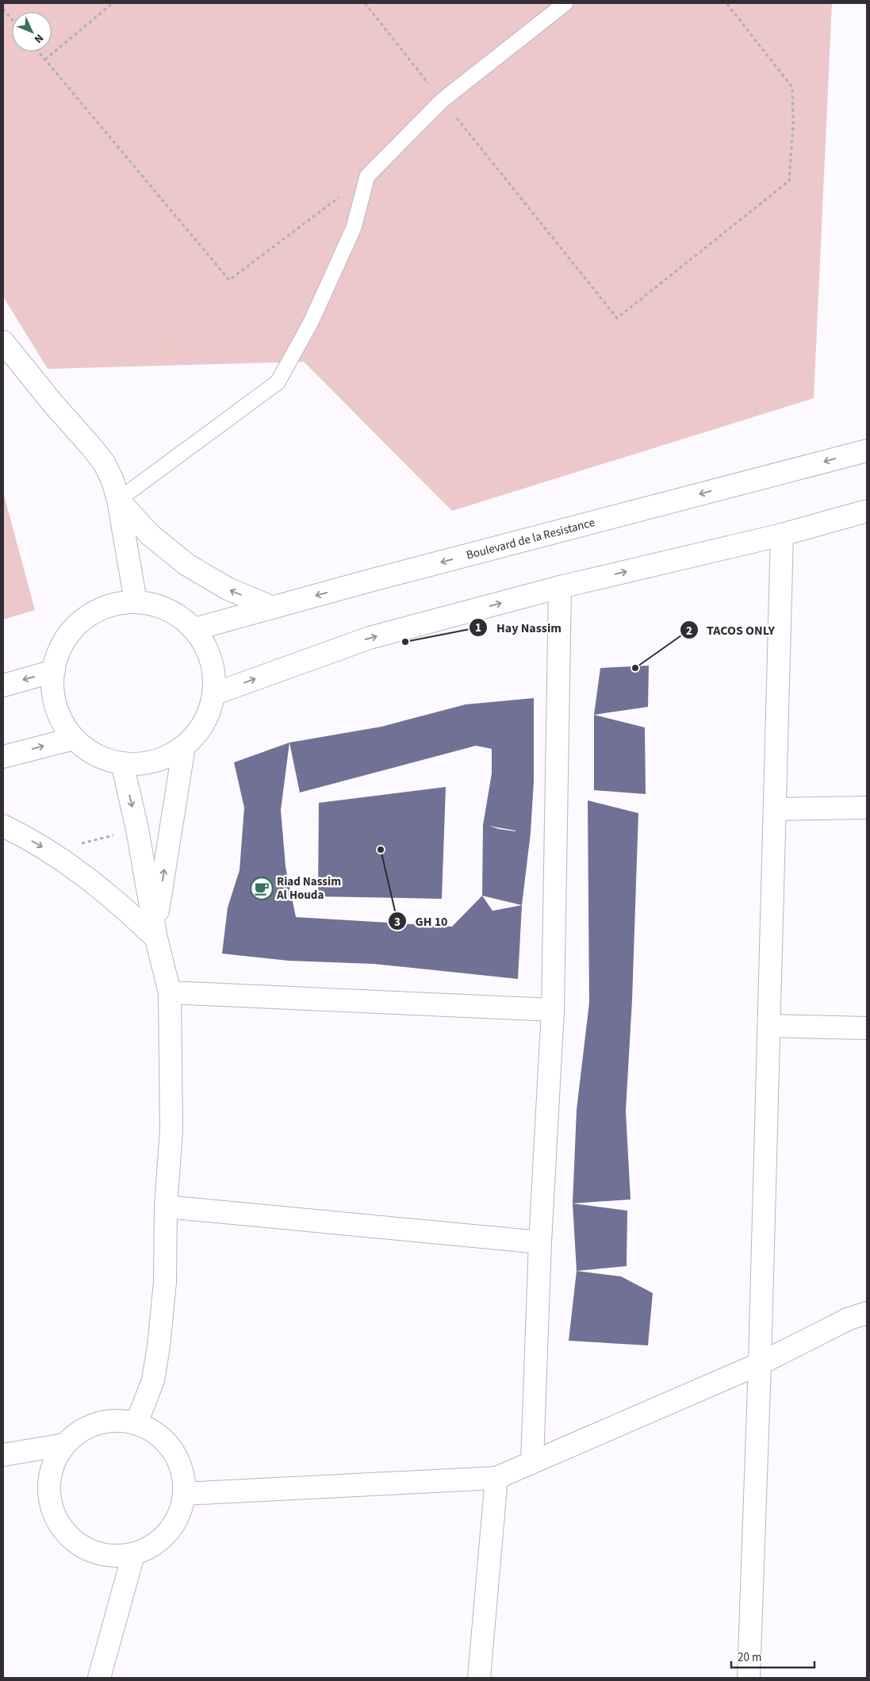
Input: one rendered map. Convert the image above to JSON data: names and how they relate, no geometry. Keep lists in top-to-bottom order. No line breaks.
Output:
{"streets":{"street":["Boulevard de la Resistance"]},"places":{"other":["Hay Nassim","TACOS ONLY","GH 10"],"cafe":["Riad Nassim Al Houda"]},"scale_bar":"20 m","north":"bottom right"}
